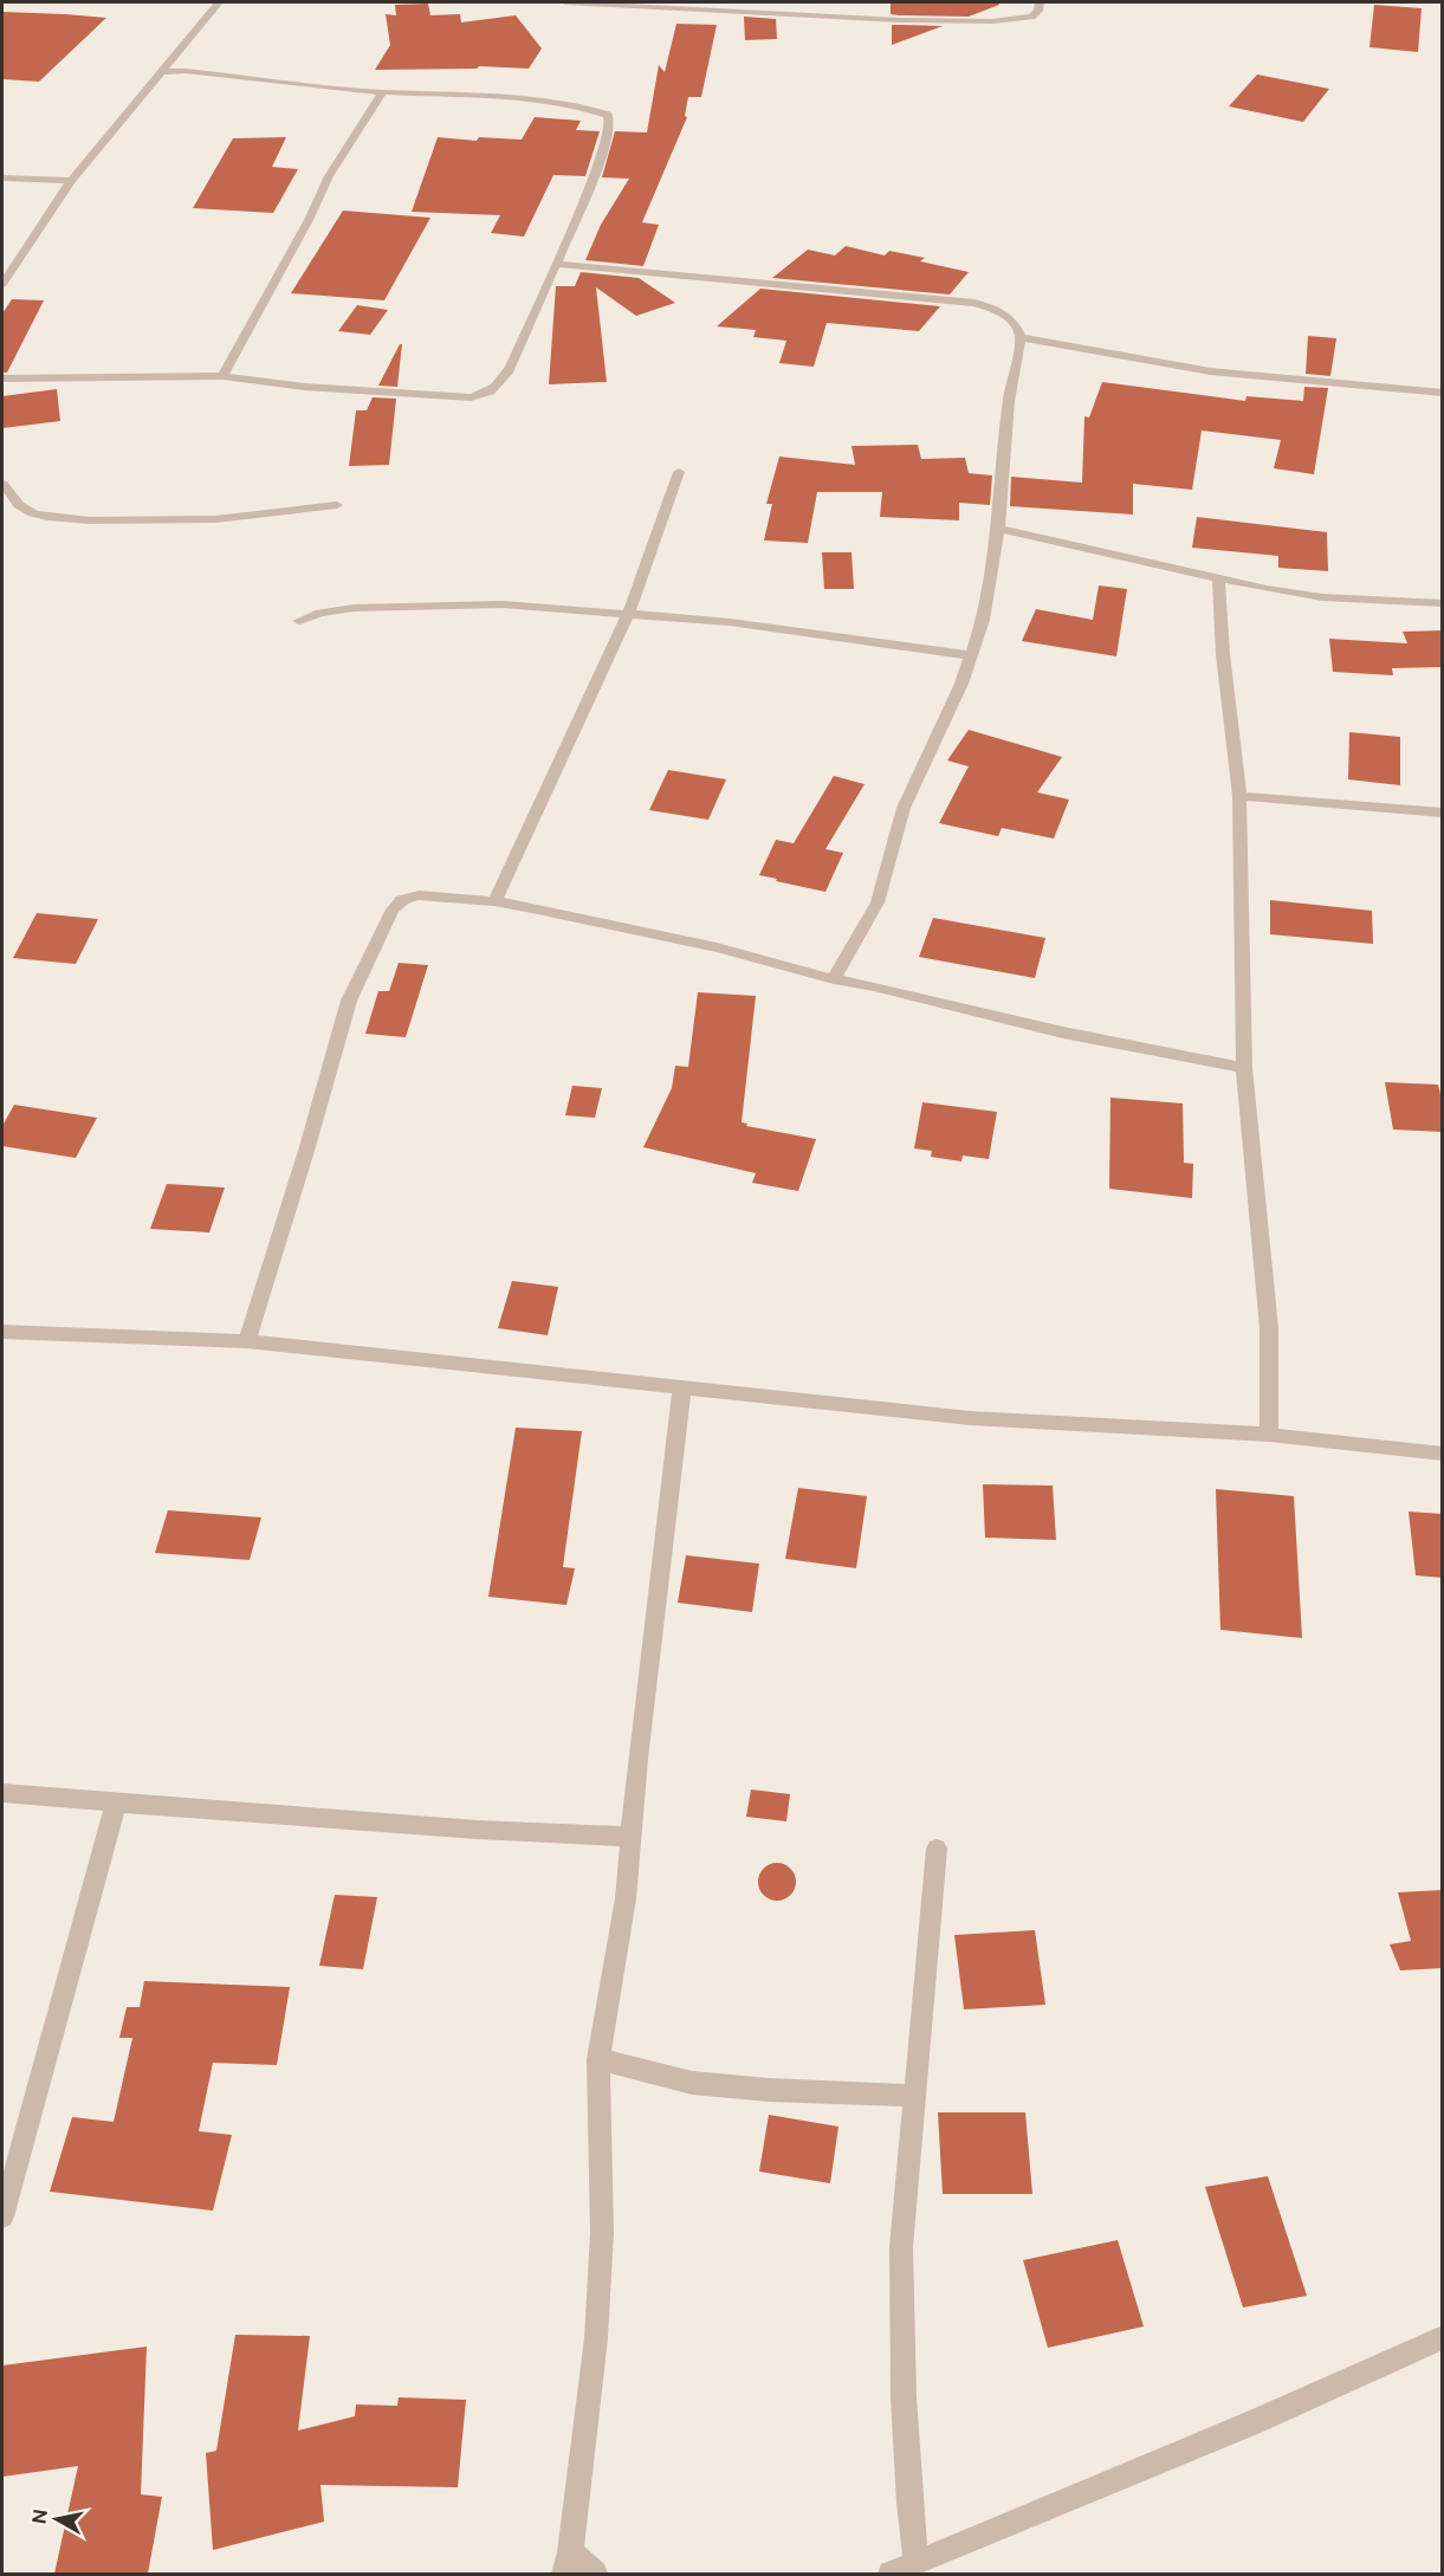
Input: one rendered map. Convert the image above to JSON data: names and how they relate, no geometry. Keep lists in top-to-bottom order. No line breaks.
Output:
{"north":"left"}
